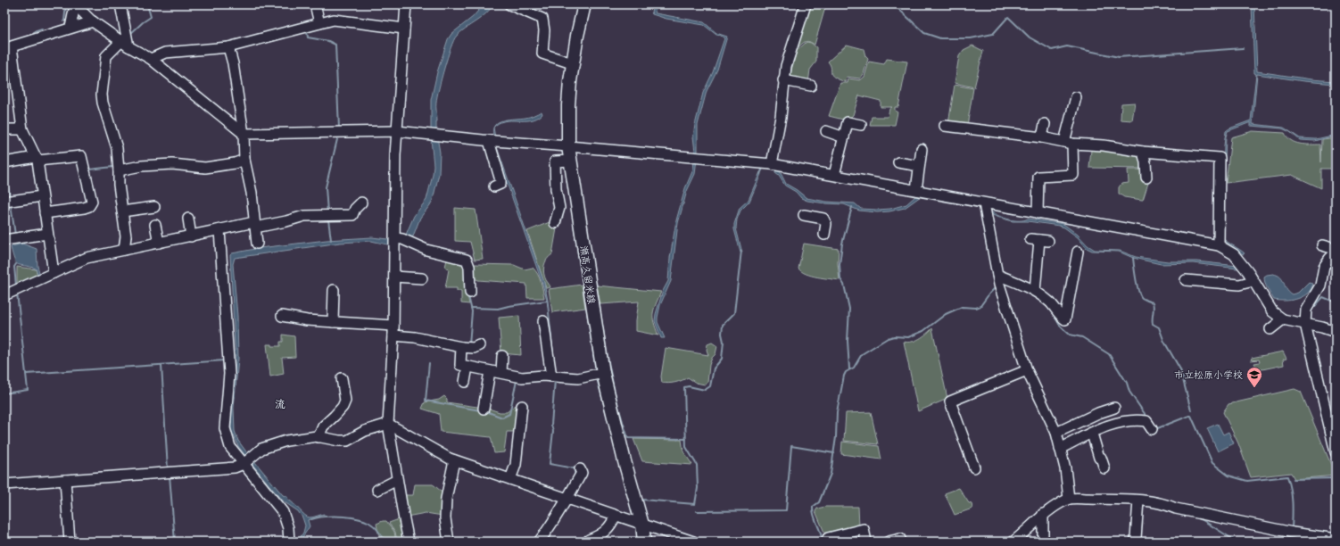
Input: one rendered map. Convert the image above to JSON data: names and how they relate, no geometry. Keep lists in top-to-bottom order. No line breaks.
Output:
{"streets":{"main road":["瀬高久留米線"]},"districts":["流"],"places":{"school or university":["市立松原小学校"]}}
